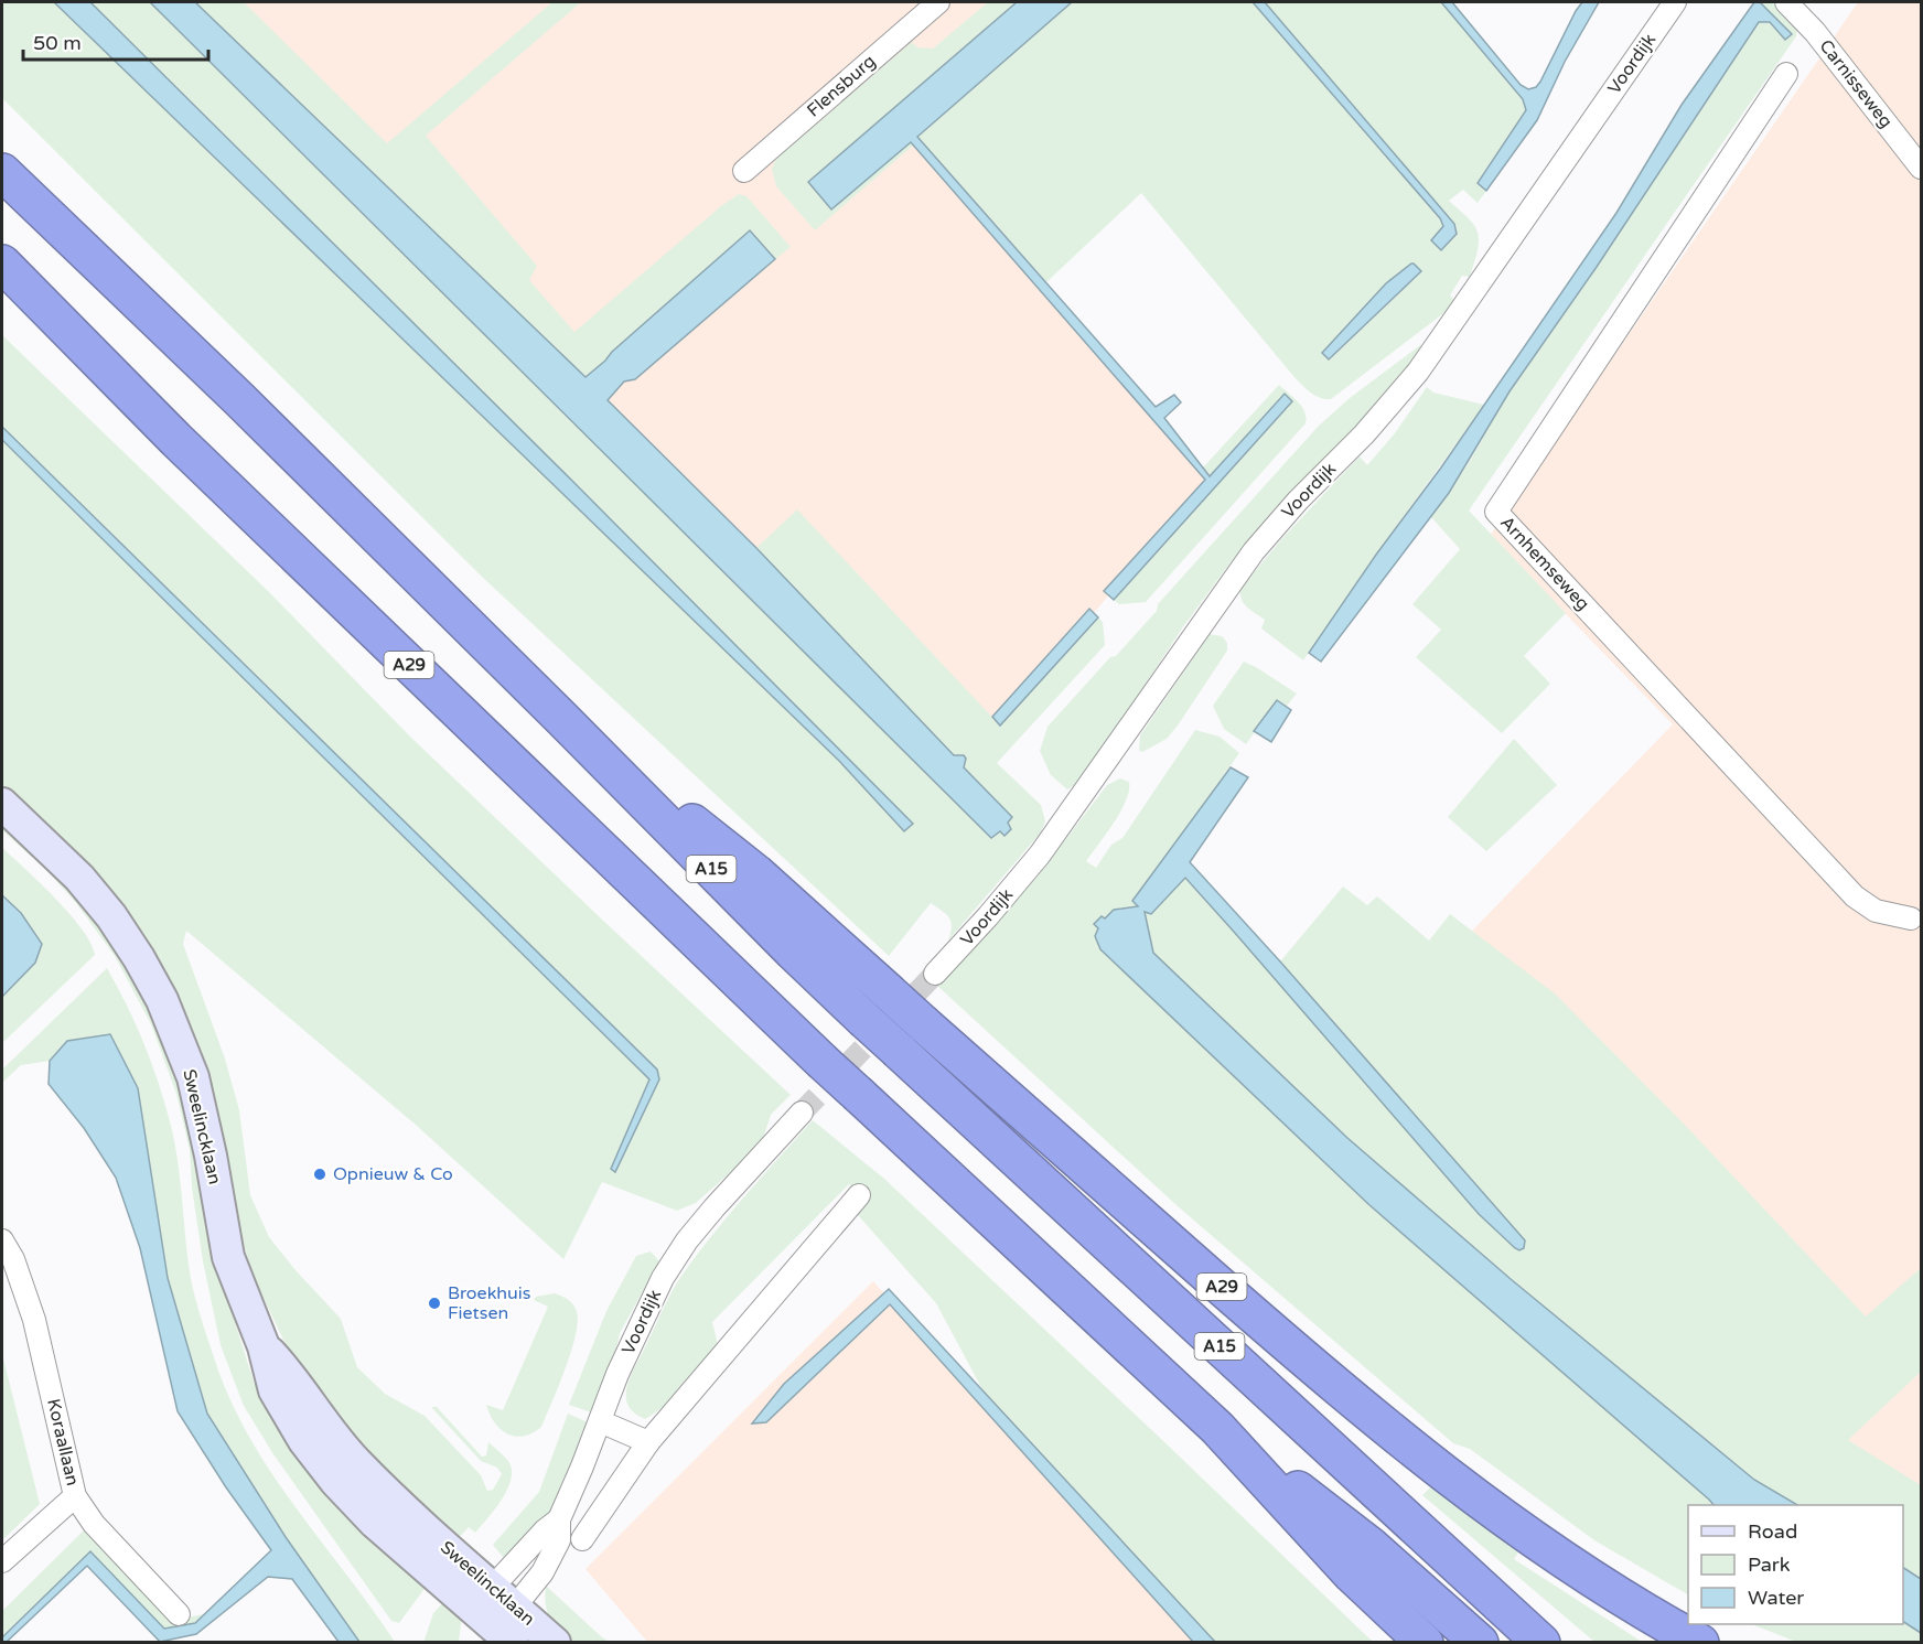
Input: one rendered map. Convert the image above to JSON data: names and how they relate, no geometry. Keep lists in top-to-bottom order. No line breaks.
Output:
{"streets":{"highway":["A29","A15"],"main road":["Sweelincklaan"],"street":["Voordijk","Carnisseweg","Flensburg","Arnhemseweg","Koraallaan"]},"crossings":[["Voordijk","Sweelincklaan"],["A29","A15"]],"places":["Opnieuw & Co","Broekhuis Fietsen"],"legend":["Road","Park","Water"],"scale_bar":"50 m"}
